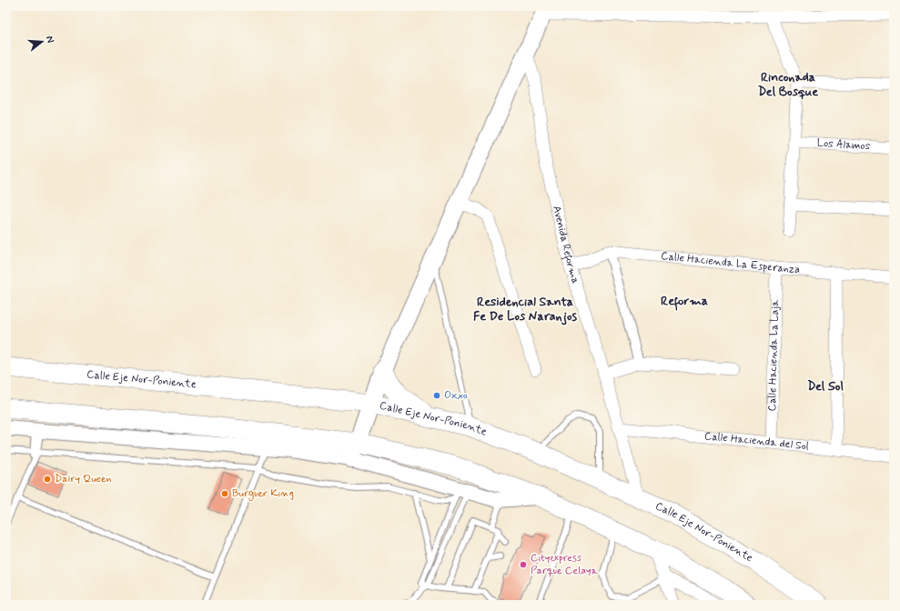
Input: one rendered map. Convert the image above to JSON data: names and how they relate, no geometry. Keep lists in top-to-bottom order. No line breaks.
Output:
{"streets":{"main road":["Calle Eje Nor-Poniente"],"street":["Los Alamos","Avenida Reforma","Calle Hacienda La Esperanza","Calle Hacienda La Laja","Calle Hacienda del Sol"]},"crossings":[["Avenida Reforma","Calle Hacienda La Esperanza"],["Avenida Reforma","Calle Eje Nor-Poniente"],["Avenida Reforma","Calle Hacienda del Sol"],["Calle Hacienda La Esperanza","Calle Hacienda La Laja"],["Calle Hacienda La Laja","Calle Hacienda del Sol"]],"districts":["Rinconada Del Bosque","Reforma","Residencial Santa Fe De Los Naranjos","Del Sol"],"places":["Oxxo","Dairy Queen","Burguer King","Cityexpress Parque Celaya"],"north":"right"}
